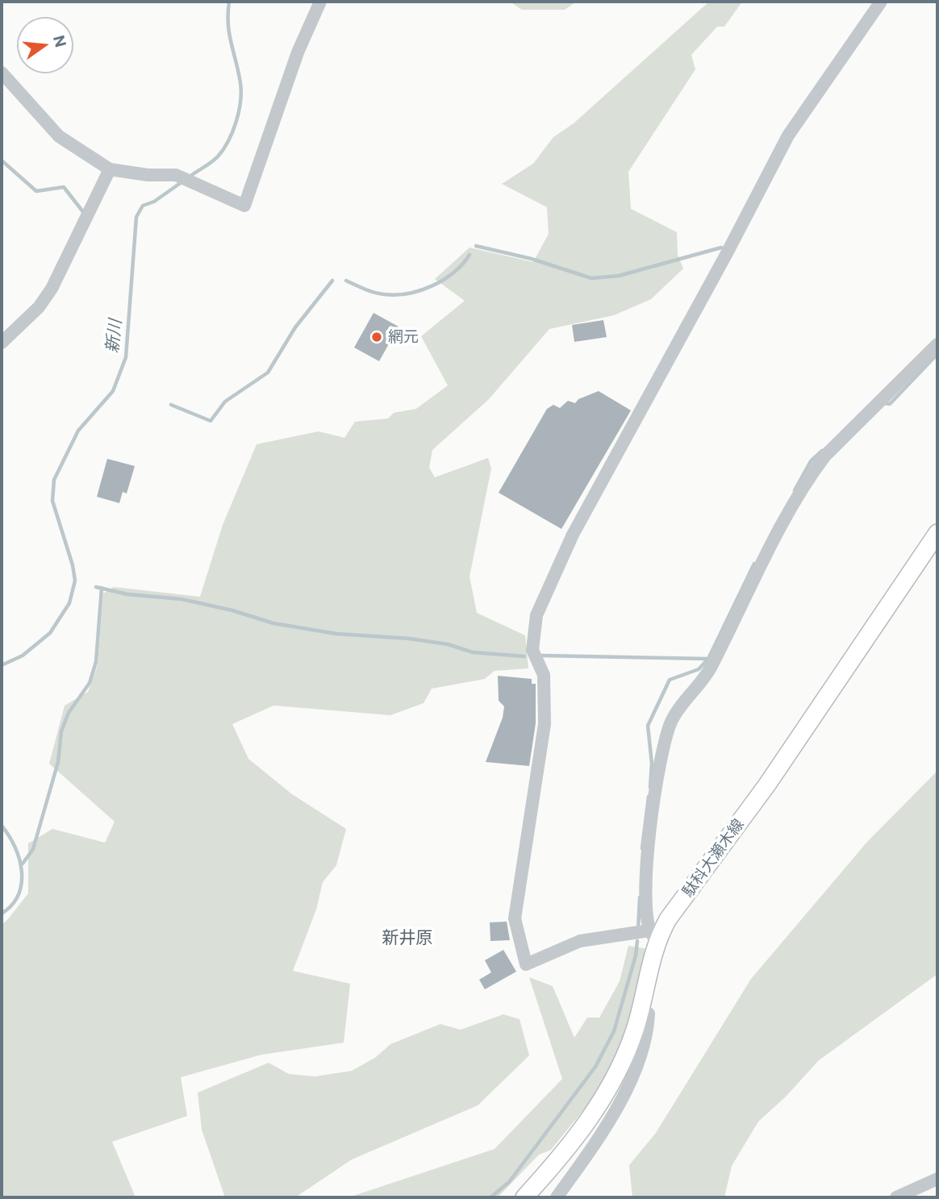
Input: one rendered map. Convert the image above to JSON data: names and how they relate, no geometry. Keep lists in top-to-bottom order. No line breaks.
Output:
{"streets":{"main road":["駄科大瀬木線"]},"districts":["新井原"],"water":["新川"],"places":["網元"],"north":"right"}
